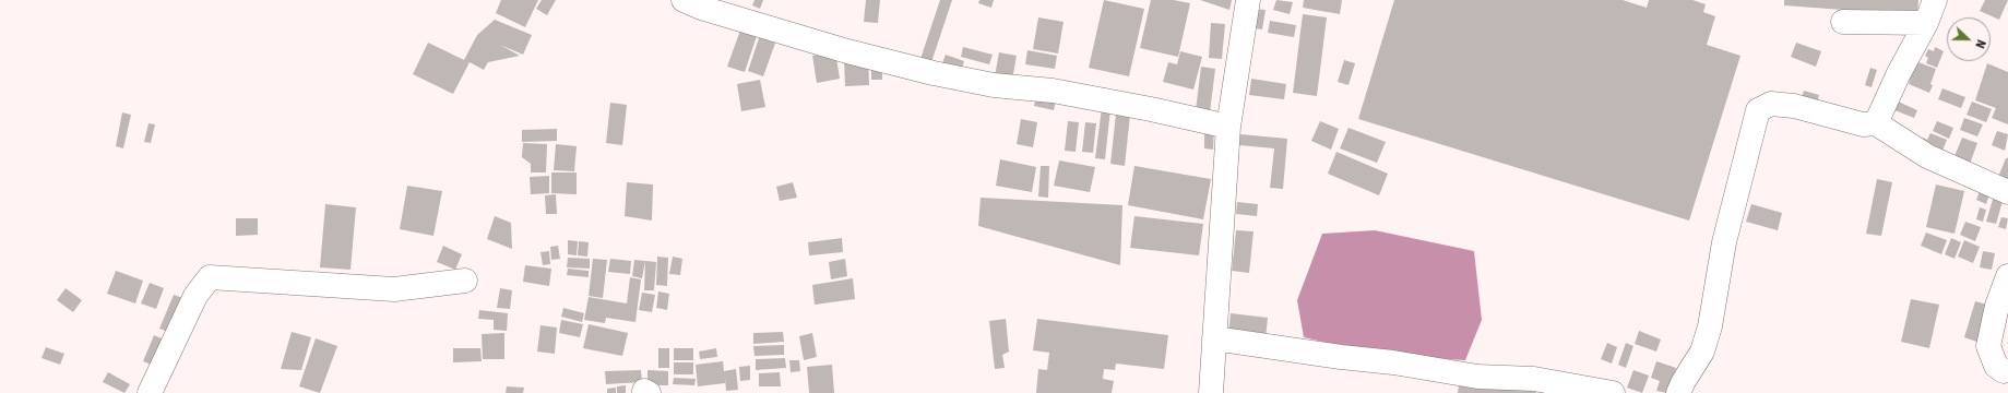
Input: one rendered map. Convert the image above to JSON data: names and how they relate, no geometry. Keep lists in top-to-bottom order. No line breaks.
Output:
{"north":"right"}
